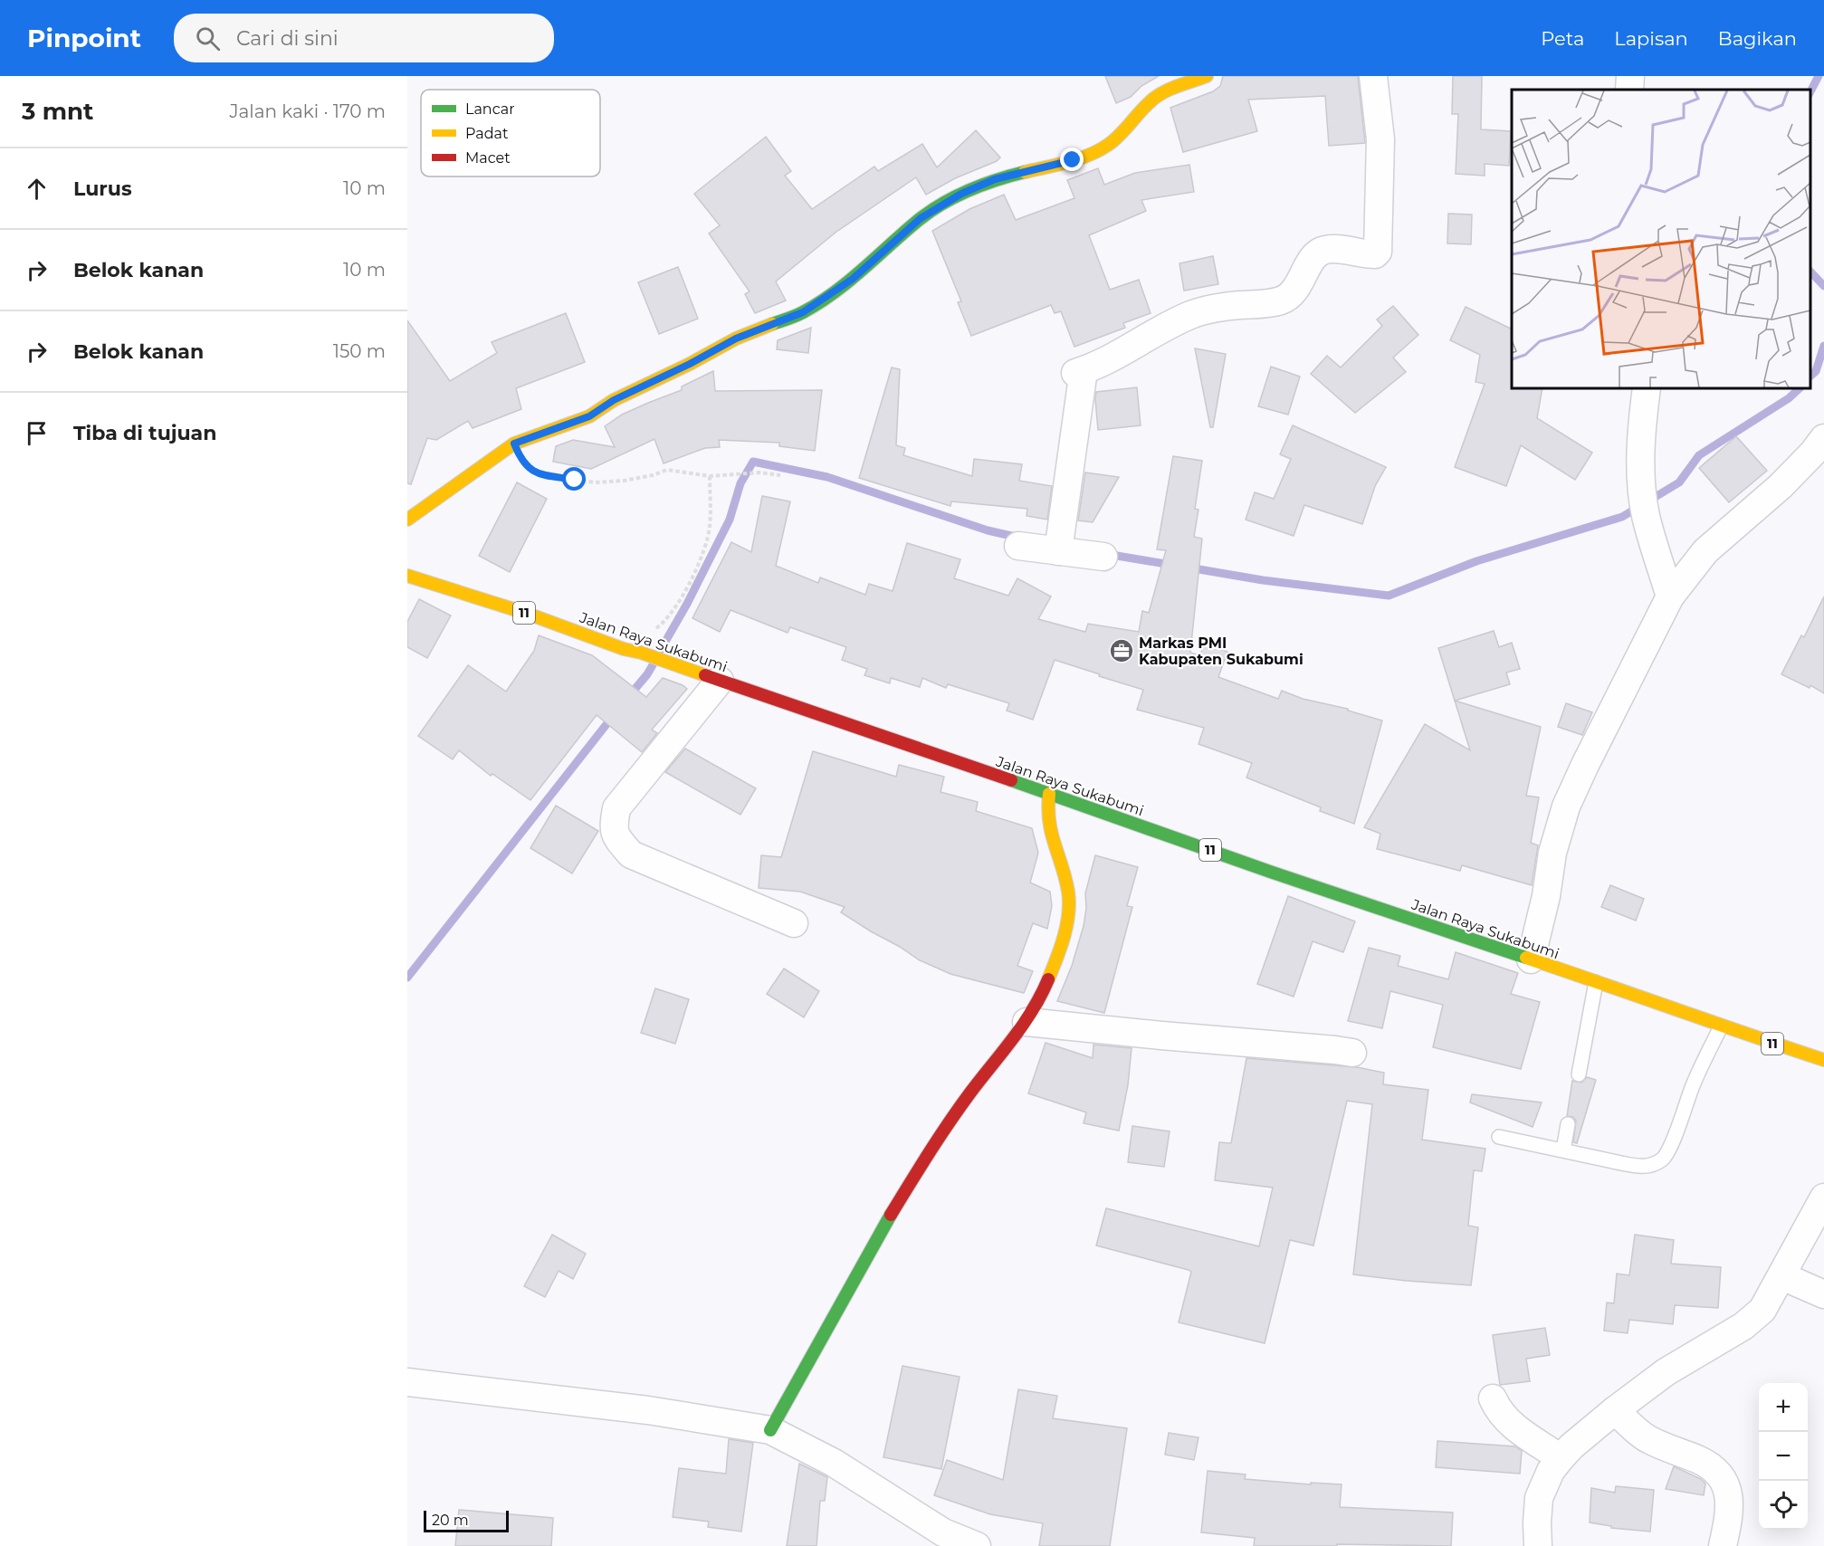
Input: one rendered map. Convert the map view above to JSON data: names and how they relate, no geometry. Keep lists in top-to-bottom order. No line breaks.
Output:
{"streets":{"main road":["11","Jalan Raya Sukabumi"]},"crossings":[["11","Jalan Raya Sukabumi"]],"places":{"office":["Markas PMI Kabupaten Sukabumi"]},"legend":["Lancar","Padat","Macet"],"scale_bar":"20 m","page":{"header":"Pinpoint","search":"Cari di sini","nav":["Peta","Lapisan","Bagikan"],"heading":["3 mnt","Jalan kaki · 170 m"],"list":[["Lurus","10 m"],["Belok kanan","10 m"],["Belok kanan","150 m"],"Tiba di tujuan"],"map_buttons":["+","−"],"scale":"20 m"}}
